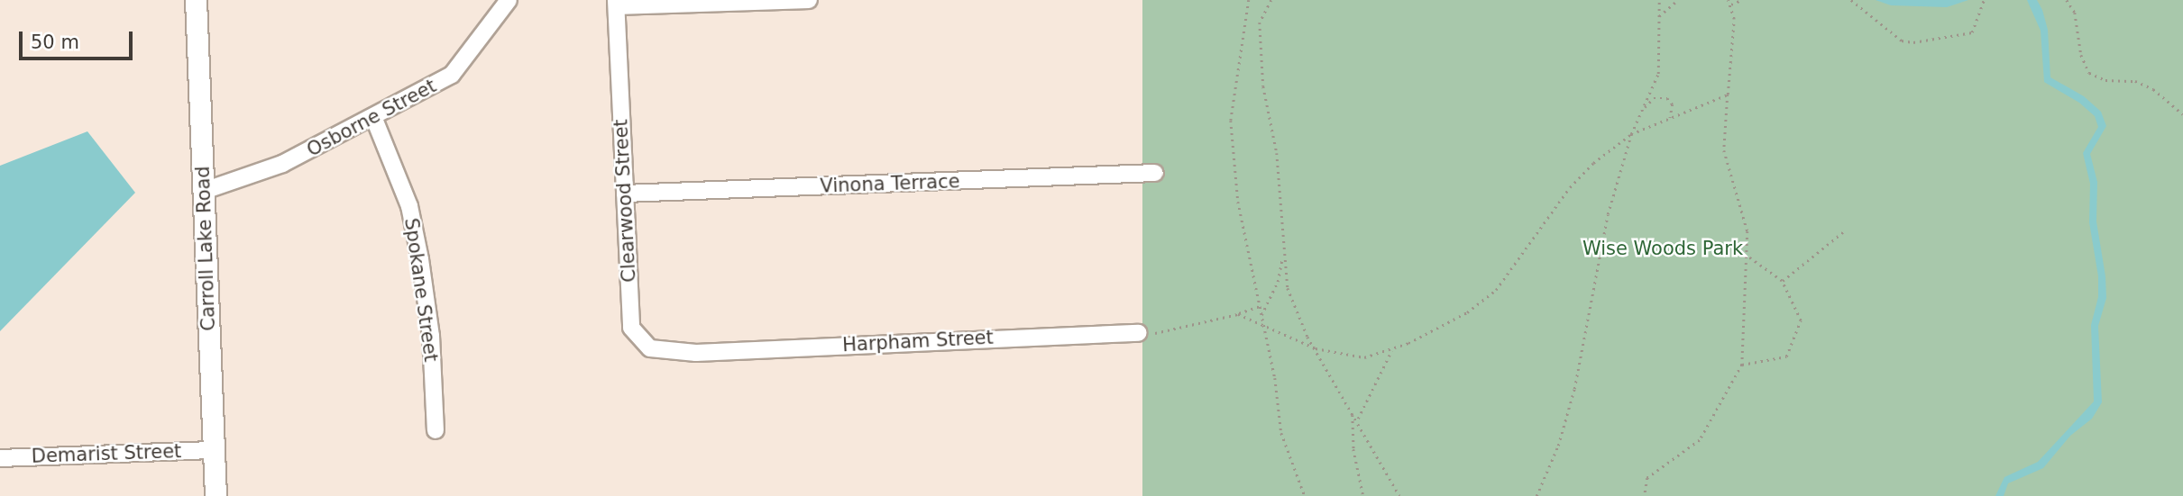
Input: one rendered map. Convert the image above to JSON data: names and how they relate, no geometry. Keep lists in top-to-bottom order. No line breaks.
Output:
{"streets":{"street":["Osborne Street","Vinona Terrace","Clearwood Street","Carroll Lake Road","Spokane Street","Harpham Street","Demarist Street"]},"crossings":[["Osborne Street","Carroll Lake Road"],["Osborne Street","Spokane Street"],["Vinona Terrace","Clearwood Street"],["Clearwood Street","Harpham Street"],["Carroll Lake Road","Demarist Street"]],"parks":["Wise Woods Park"],"scale_bar":"50 m"}
